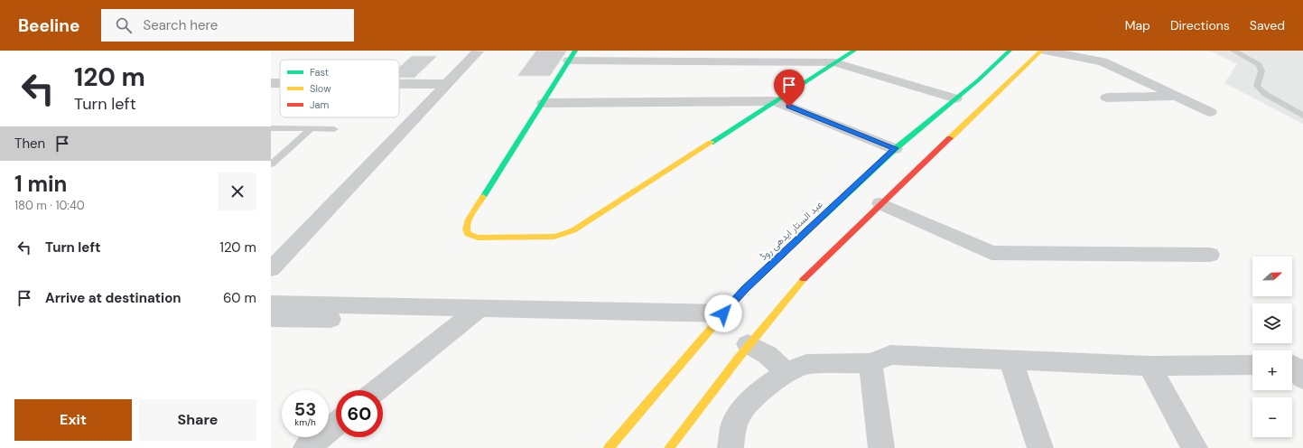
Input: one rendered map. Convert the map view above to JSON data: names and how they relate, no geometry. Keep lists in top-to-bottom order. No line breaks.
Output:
{"streets":{"main road":["عبد الستار ایدھی روڈ"]},"legend":["Fast","Slow","Jam"],"north":"right","page":{"header":"Beeline","search":"Search here","nav":["Map","Directions","Saved"],"turn":["120 m","Turn left"],"then":"Then","heading":["1 min","180 m · 10:40"],"list":[{"name":"Turn left","value":"120 m"},{"name":"Arrive at destination","value":"60 m"}],"map_buttons":["+","−"],"speed":"53 km/h","limit":"60","buttons":["Exit","Share"]}}
